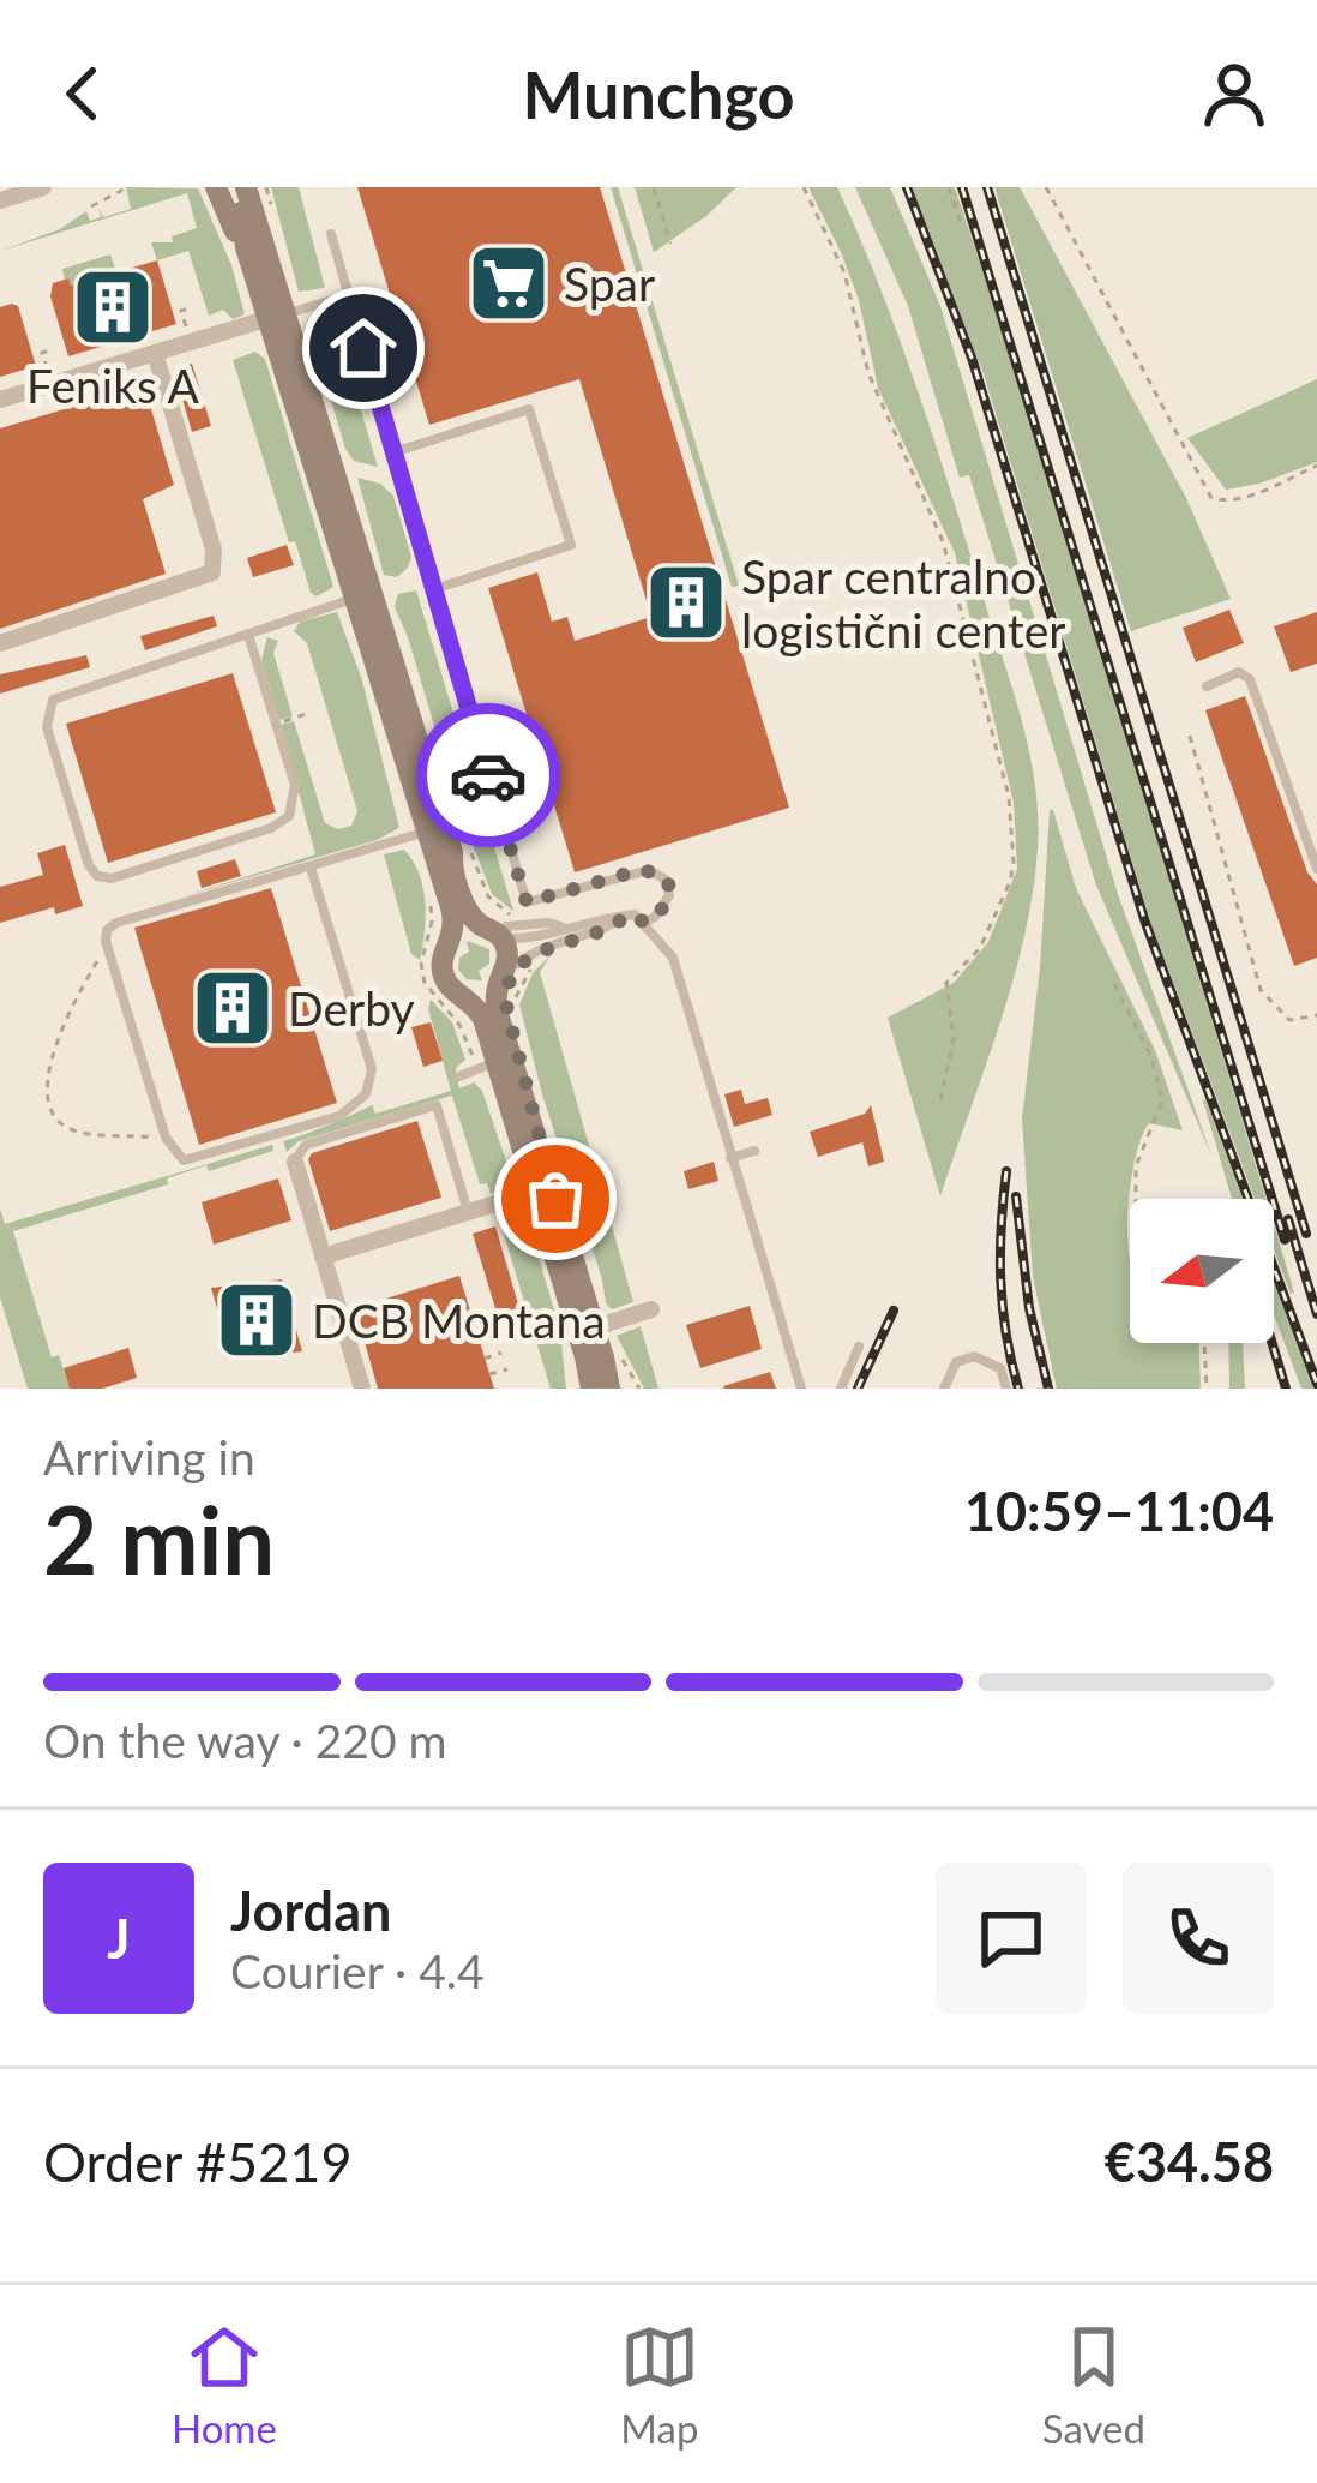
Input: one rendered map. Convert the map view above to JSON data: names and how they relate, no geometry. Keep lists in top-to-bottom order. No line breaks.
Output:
{"places":{"supermarket":["Spar"],"building":["Feniks A","Spar centralno logistični center","Derby","DCB Montana"]},"north":"left","page":{"header":"Munchgo","heading":["2 min","Arriving in","10:59–11:04"],"panel":["Jordan","Courier · 4.4","Order #5219","€34.58"],"bar":"On the way · 220 m","round":"J","tabs":["Home","Map","Saved"]}}
